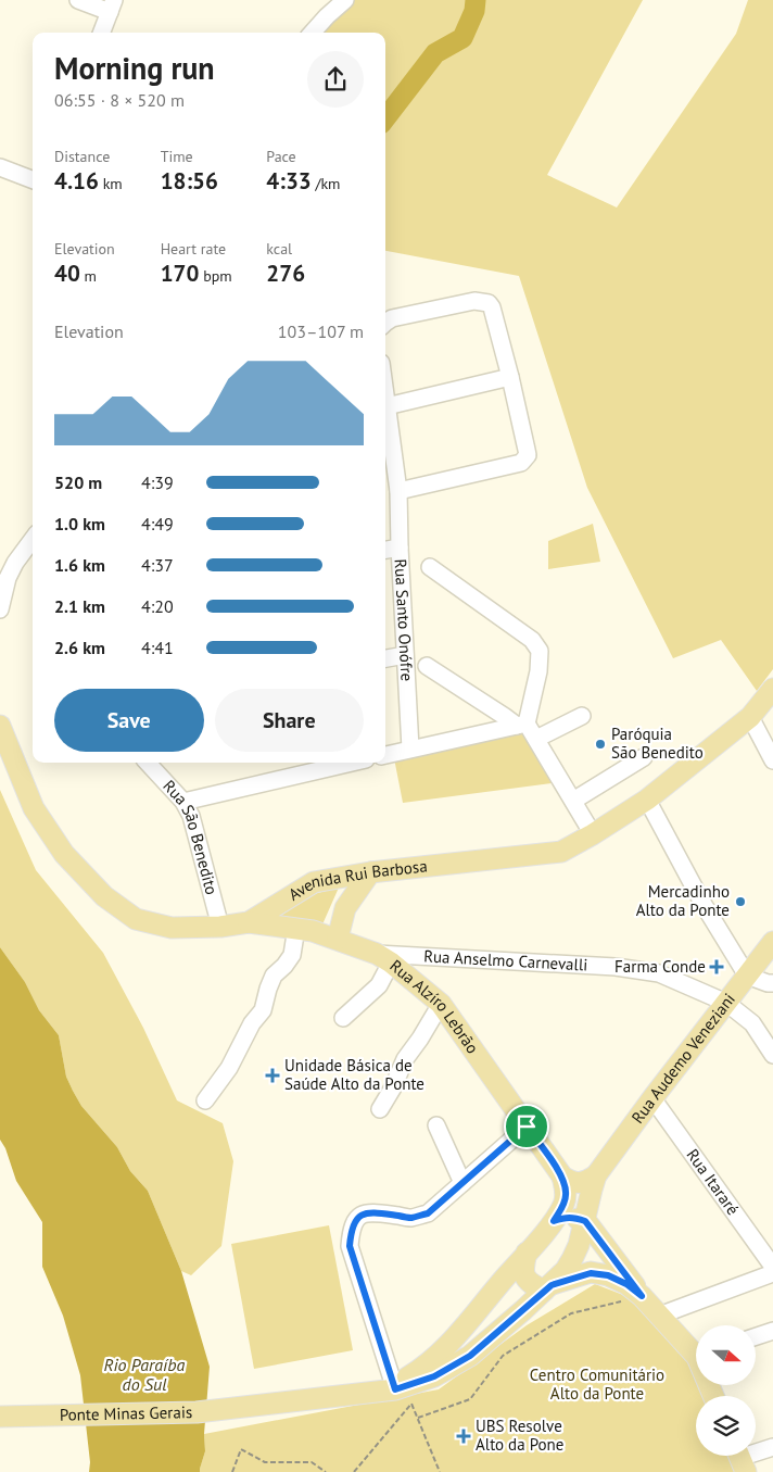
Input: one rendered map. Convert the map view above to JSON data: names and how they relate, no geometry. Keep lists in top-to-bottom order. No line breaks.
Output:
{"streets":{"main road":["Avenida Rui Barbosa","Rua Alzíro Lebrão","Rua Audemo Veneziani","Ponte Minas Gerais"],"street":["Rua Santo Onófre","Rua São Benedito","Rua Anselmo Carnevalli","Rua Itararé"]},"crossings":[["Rua São Benedito","Avenida Rui Barbosa"],["Avenida Rui Barbosa","Rua Alzíro Lebrão"],["Rua Anselmo Carnevalli","Rua Alzíro Lebrão"],["Rua Anselmo Carnevalli","Rua Audemo Veneziani"],["Rua Alzíro Lebrão","Rua Audemo Veneziani"],["Rua Audemo Veneziani","Rua Itararé"],["Rua Audemo Veneziani","Ponte Minas Gerais"]],"water":["Rio Paraíba do Sul"],"parks":["Centro Comunitário Alto da Ponte"],"places":{"other":["Paróquia São Benedito","Mercadinho Alto da Ponte"],"health":["Farma Conde","Unidade Básica de Saúde Alto da Ponte","UBS Resolve Alto da Pone"]},"north":"right","page":{"heading":["Morning run","06:55 · 8 × 520 m"],"stats":[["Distance","4.16 km"],["Time","18:56"],["Pace","4:33 /km"],["Elevation","40 m"],["Heart rate","170 bpm"],["kcal","276"]],"chart":["Elevation","103–107 m"],"list":[{"name":"520 m","note":"4:39"},{"name":"1.0 km","note":"4:49"},{"name":"1.6 km","note":"4:37"},{"name":"2.1 km","note":"4:20"},{"name":"2.6 km","note":"4:41"}],"buttons":["Save","Share"]}}
